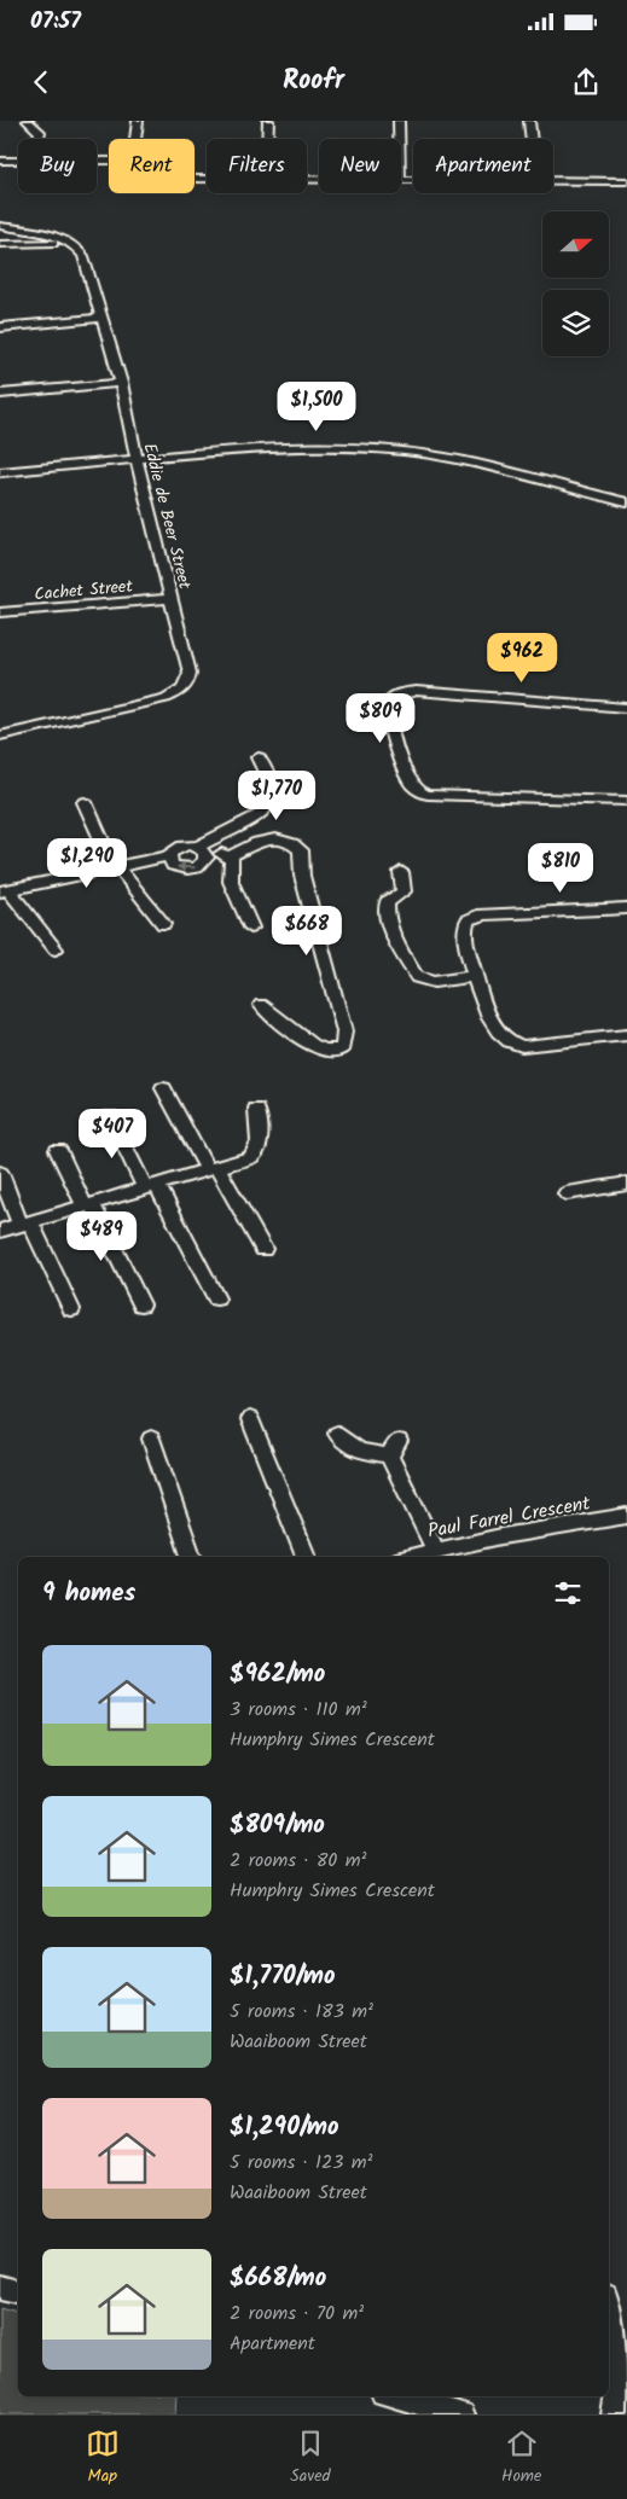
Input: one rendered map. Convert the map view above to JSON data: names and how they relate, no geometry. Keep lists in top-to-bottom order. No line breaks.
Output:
{"streets":{"street":["Eddie de Beer Street","Cachet Street","Paul Farrel Crescent"]},"crossings":[["Eddie de Beer Street","Cachet Street"]],"north":"right","page":{"status":"07:57","header":"Roofr","chip":["Buy","Rent","Filters","New","Apartment"],"price":["$1,500","$962","$809","$1,770","$1,290","$810","$668","$407","$489"],"heading":"9 homes","list":[{"name":"$962/mo","note":"3 rooms · 110 m² · Humphry Simes Crescent"},{"name":"$809/mo","note":"2 rooms · 80 m² · Humphry Simes Crescent"},{"name":"$1,770/mo","note":"5 rooms · 183 m² · Waaiboom Street"},{"name":"$1,290/mo","note":"5 rooms · 123 m² · Waaiboom Street"},{"name":"$668/mo","note":"2 rooms · 70 m² · Apartment"}],"tabs":["Map","Saved","Home"]}}
